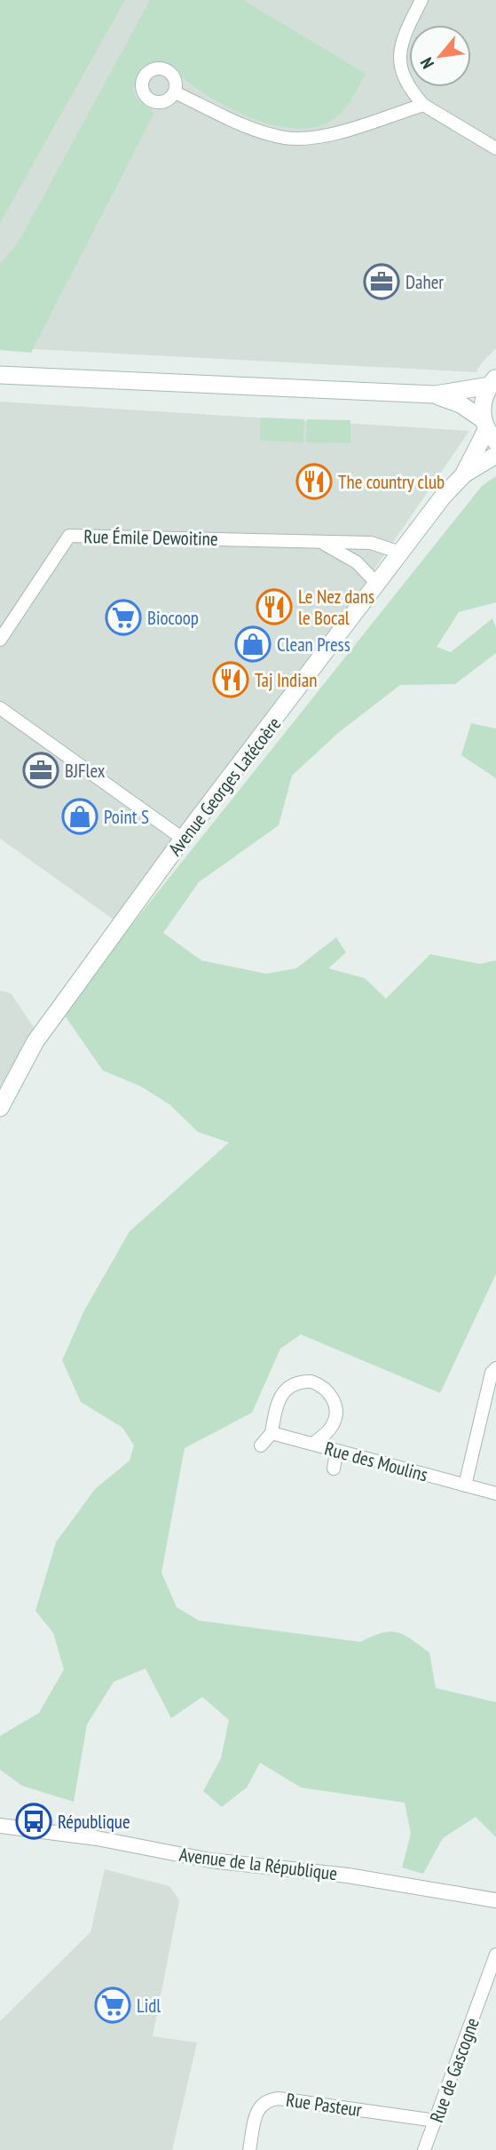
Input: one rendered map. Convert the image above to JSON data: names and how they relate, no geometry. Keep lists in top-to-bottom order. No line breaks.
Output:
{"streets":{"main road":["Avenue Georges Latécoère"],"street":["Rue Émile Dewoitine","Rue des Moulins","Avenue de la République","Rue de Gascogne","Rue Pasteur"]},"crossings":[["Rue Émile Dewoitine","Avenue Georges Latécoère"],["Rue de Gascogne","Rue Pasteur"]],"places":{"office":["Daher","BJFlex"],"restaurant":["The country club","Le Nez dans le Bocal","Taj Indian"],"supermarket":["Biocoop","Lidl"],"shop":["Clean Press","Point S"],"bus stop":["République"]},"north":"bottom left"}
